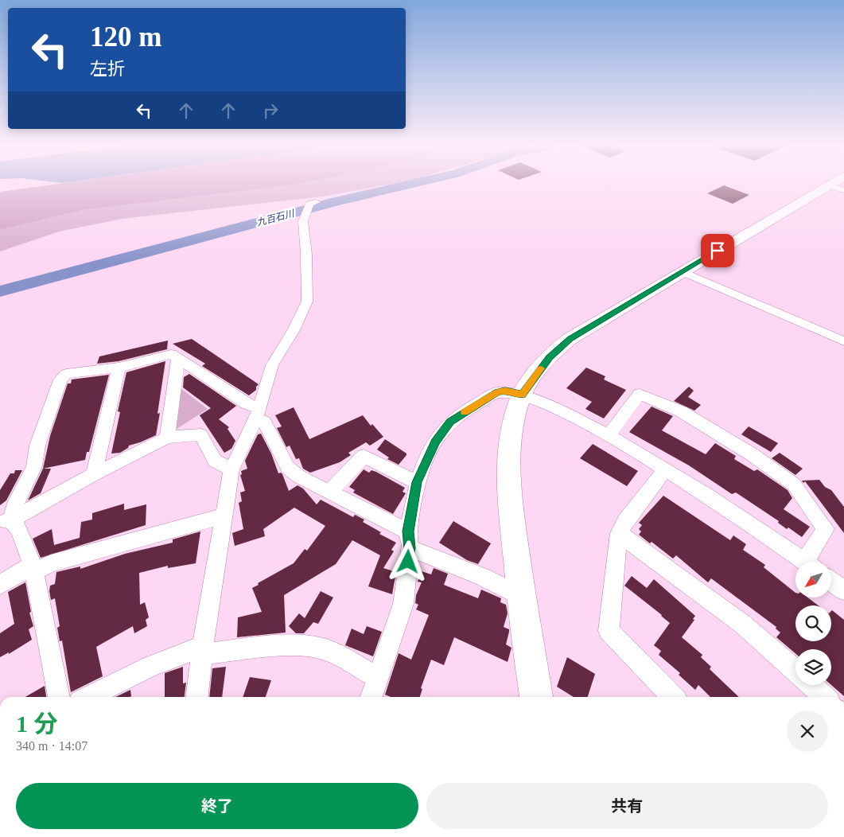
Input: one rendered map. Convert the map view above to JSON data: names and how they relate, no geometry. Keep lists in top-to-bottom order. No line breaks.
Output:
{"water":["九百石川"],"north":"bottom left","page":{"turn":["120 m","左折"],"heading":["1 分","340 m · 14:07"],"buttons":["終了","共有"]}}
